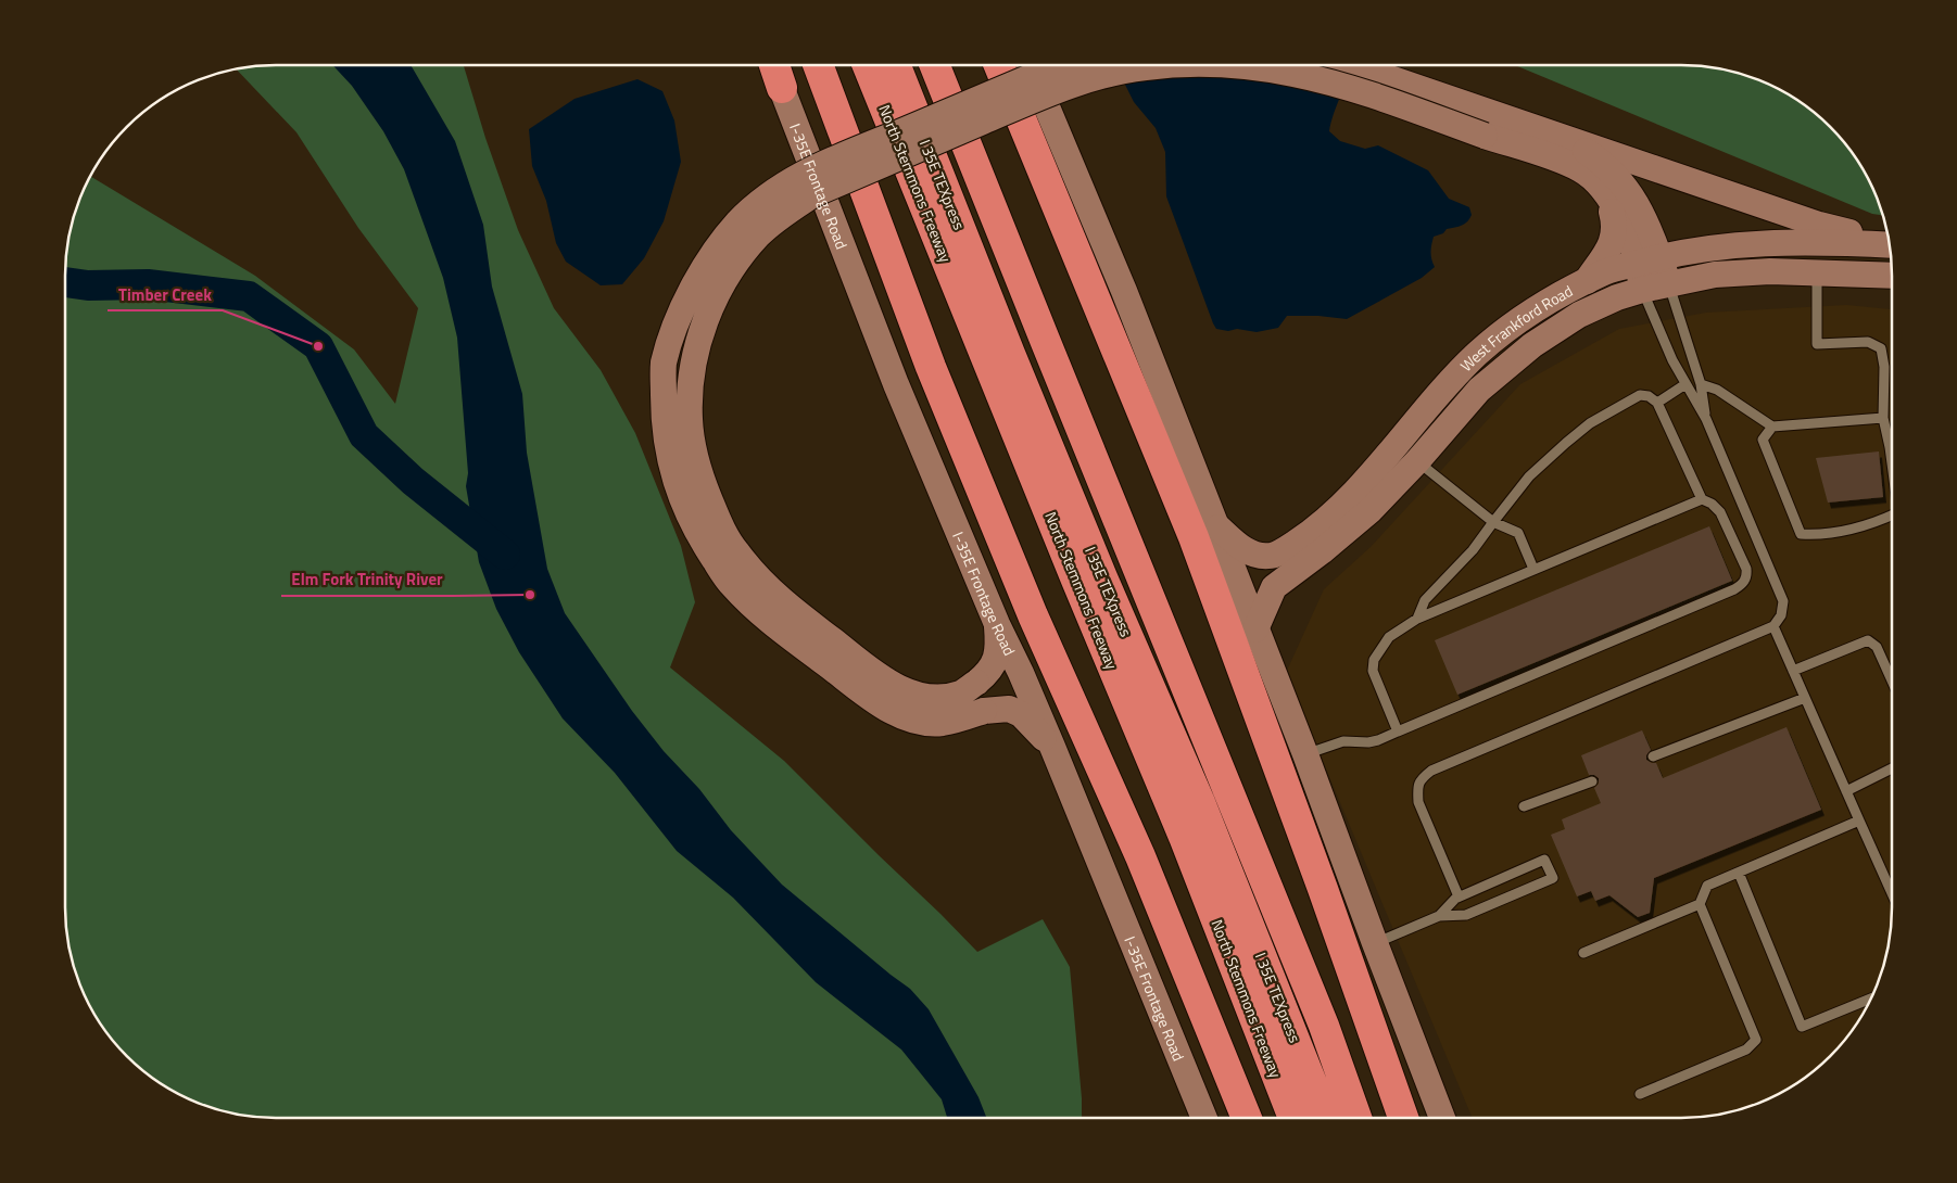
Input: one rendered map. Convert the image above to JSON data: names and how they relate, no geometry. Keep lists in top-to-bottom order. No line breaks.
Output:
{"streets":{"highway":["North Stemmons Freeway","I 35E TEXpress"],"main road":["I-35E Frontage Road","West Frankford Road"]},"crossings":[["North Stemmons Freeway","I 35E TEXpress"]],"places":["Timber Creek","Elm Fork Trinity River"]}
